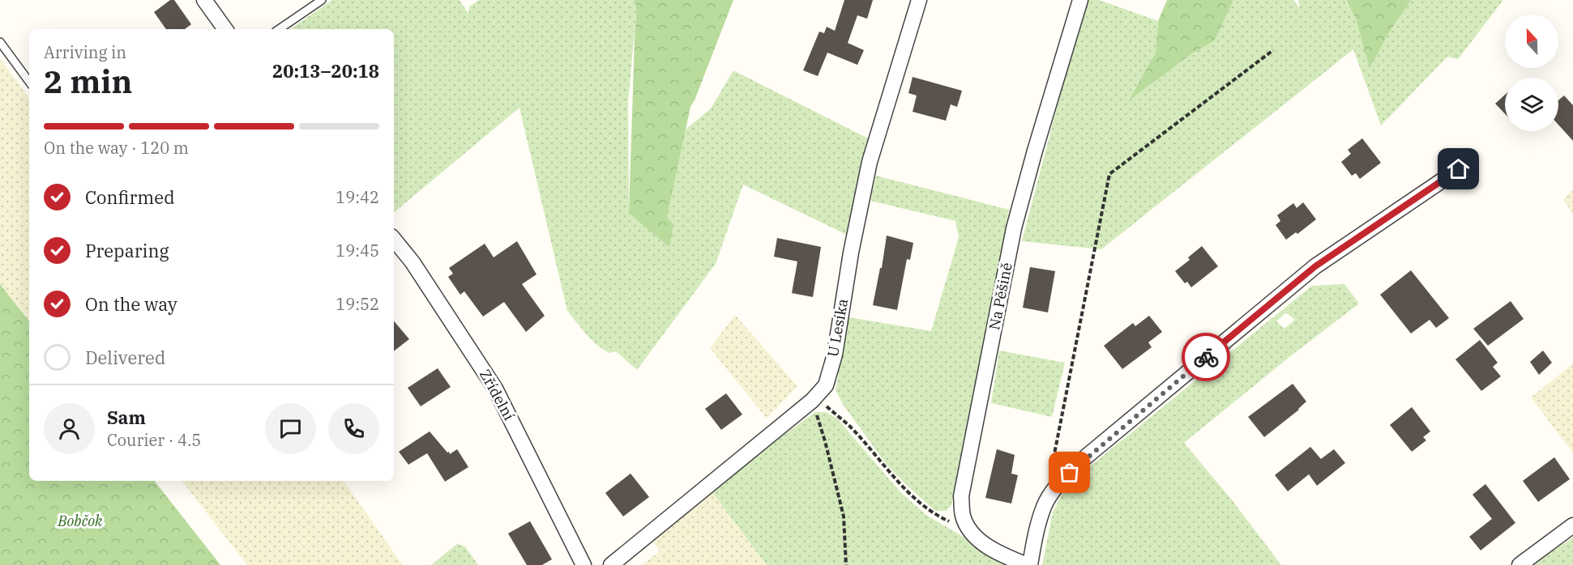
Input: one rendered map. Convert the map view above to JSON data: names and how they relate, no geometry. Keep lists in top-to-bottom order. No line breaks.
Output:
{"streets":{"street":["Na Pěšině","U Lesíka","Zřídelní"]},"parks":["Bobčok"],"north":"top","page":{"heading":["2 min","Arriving in","20:13–20:18"],"panel":["Sam","Courier · 4.5"],"bar":"On the way · 120 m","list":[["Confirmed","19:42"],["Preparing","19:45"],["On the way","19:52"],"Delivered"]}}
